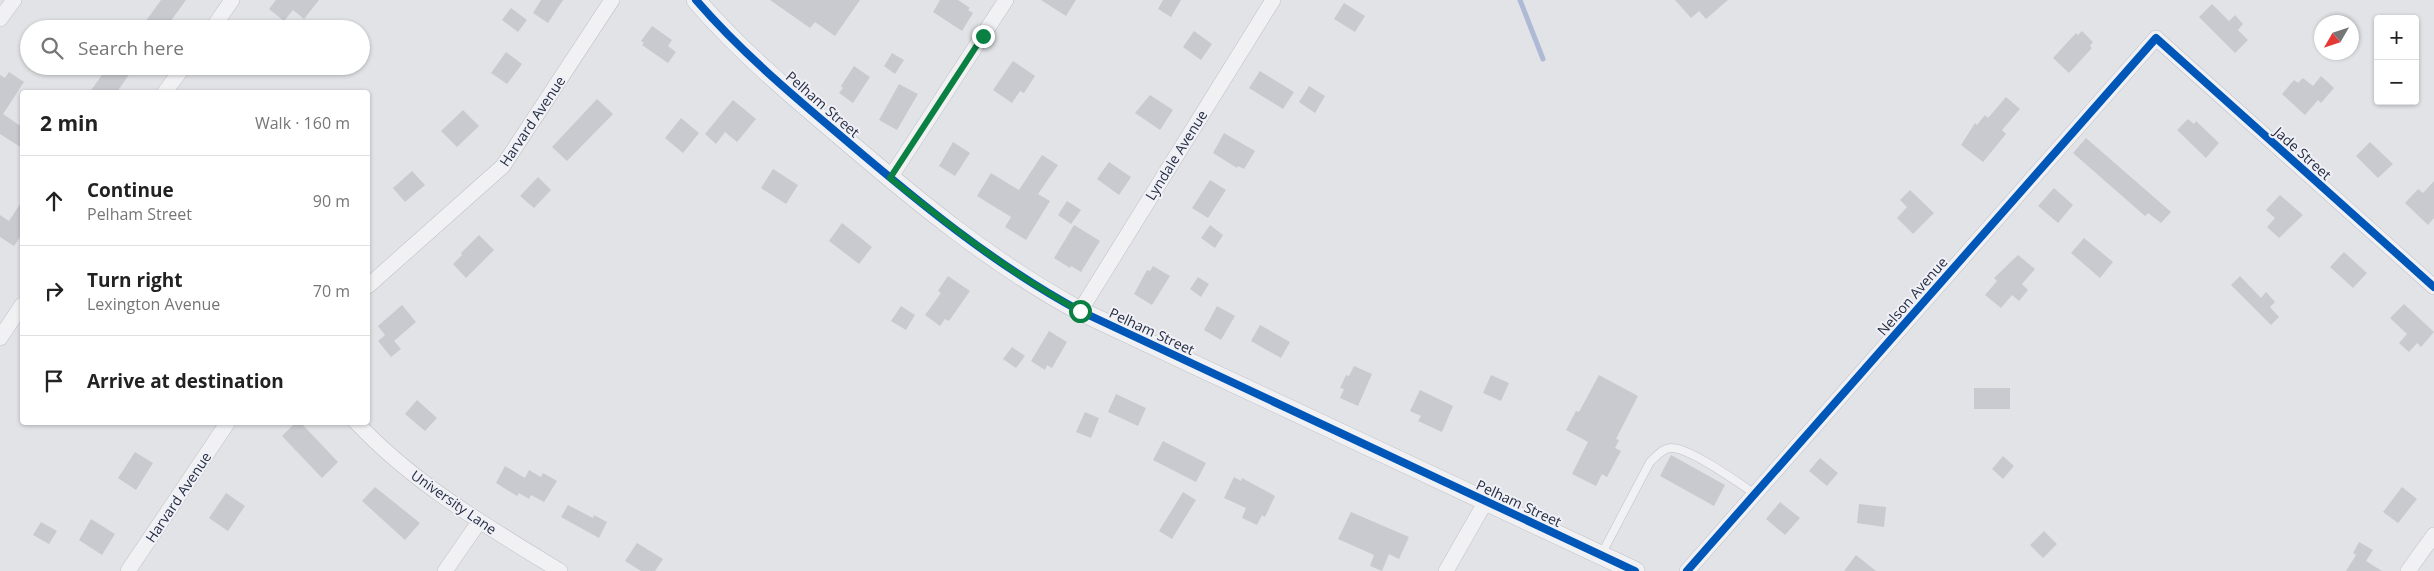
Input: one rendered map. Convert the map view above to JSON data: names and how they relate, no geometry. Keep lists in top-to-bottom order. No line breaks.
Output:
{"streets":{"street":["Pelham Street","Harvard Avenue","Jade Street","Lyndale Avenue","Nelson Avenue","University Lane"]},"crossings":[["Pelham Street","Lyndale Avenue"],["Jade Street","Nelson Avenue"]],"north":"bottom left","page":{"map_buttons":["+","−"],"search":"Search here","heading":["2 min","Walk · 160 m"],"list":[["Continue","Pelham Street","90 m"],["Turn right","Lexington Avenue","70 m"],"Arrive at destination"]}}
